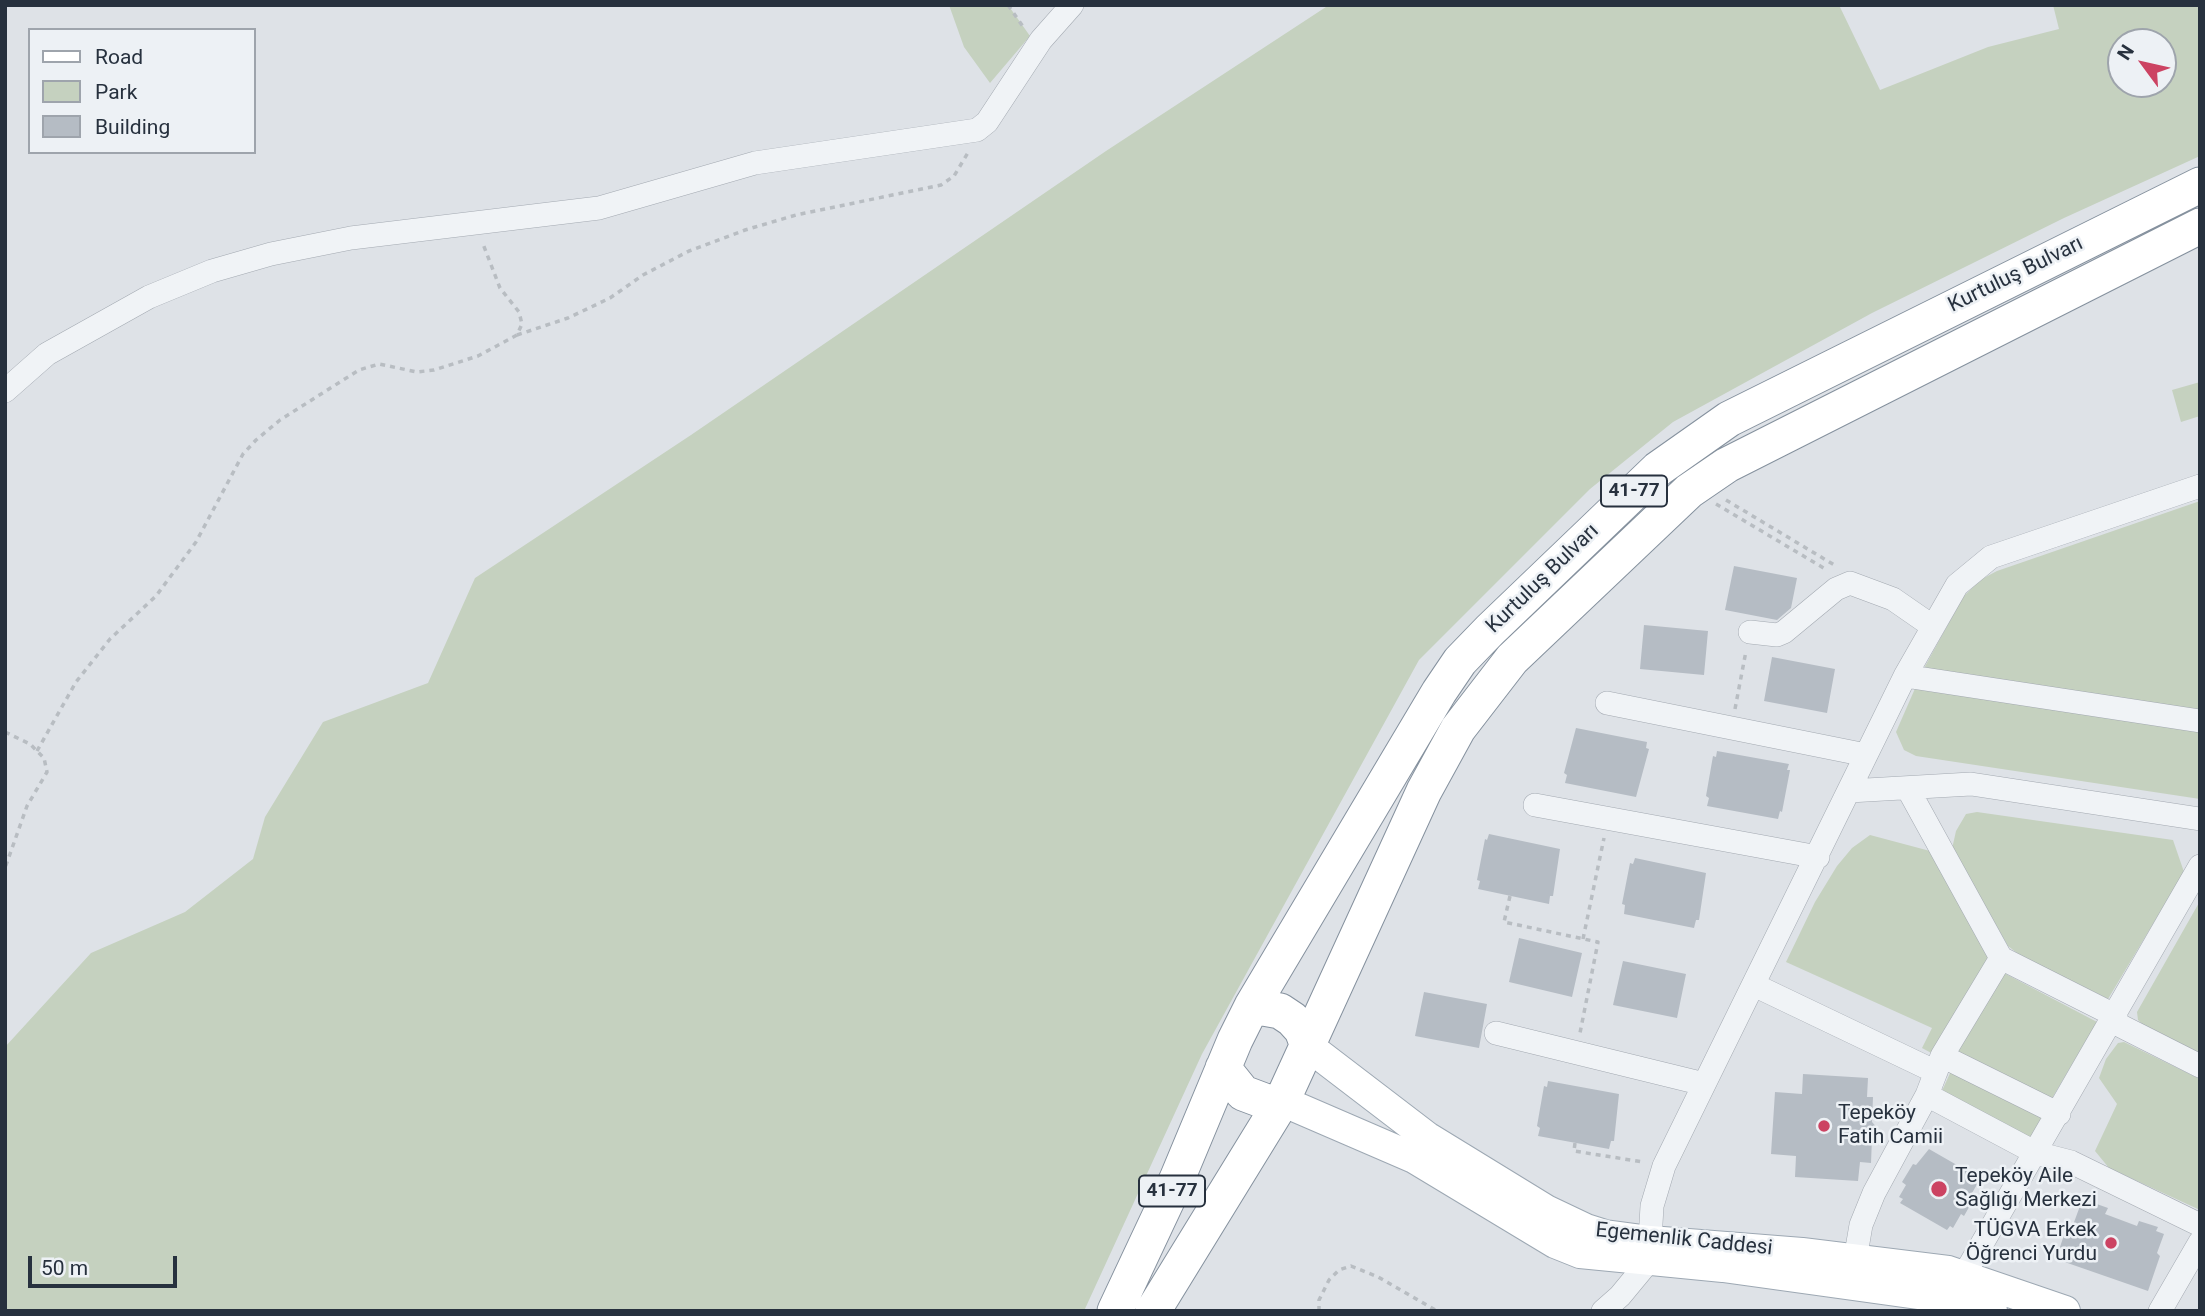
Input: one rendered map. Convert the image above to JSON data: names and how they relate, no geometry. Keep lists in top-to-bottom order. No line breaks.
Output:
{"streets":{"highway":["Kurtuluş Bulvarı","41-77"],"main road":["Egemenlik Caddesi"]},"crossings":[["Kurtuluş Bulvarı","41-77"],["Kurtuluş Bulvarı","Egemenlik Caddesi"],["41-77","Egemenlik Caddesi"]],"places":["Tepeköy Fatih Camii","Tepeköy Aile Sağlığı Merkezi","TÜGVA Erkek Öğrenci Yurdu"],"legend":["Road","Park","Building"],"scale_bar":"50 m","north":"top left"}
